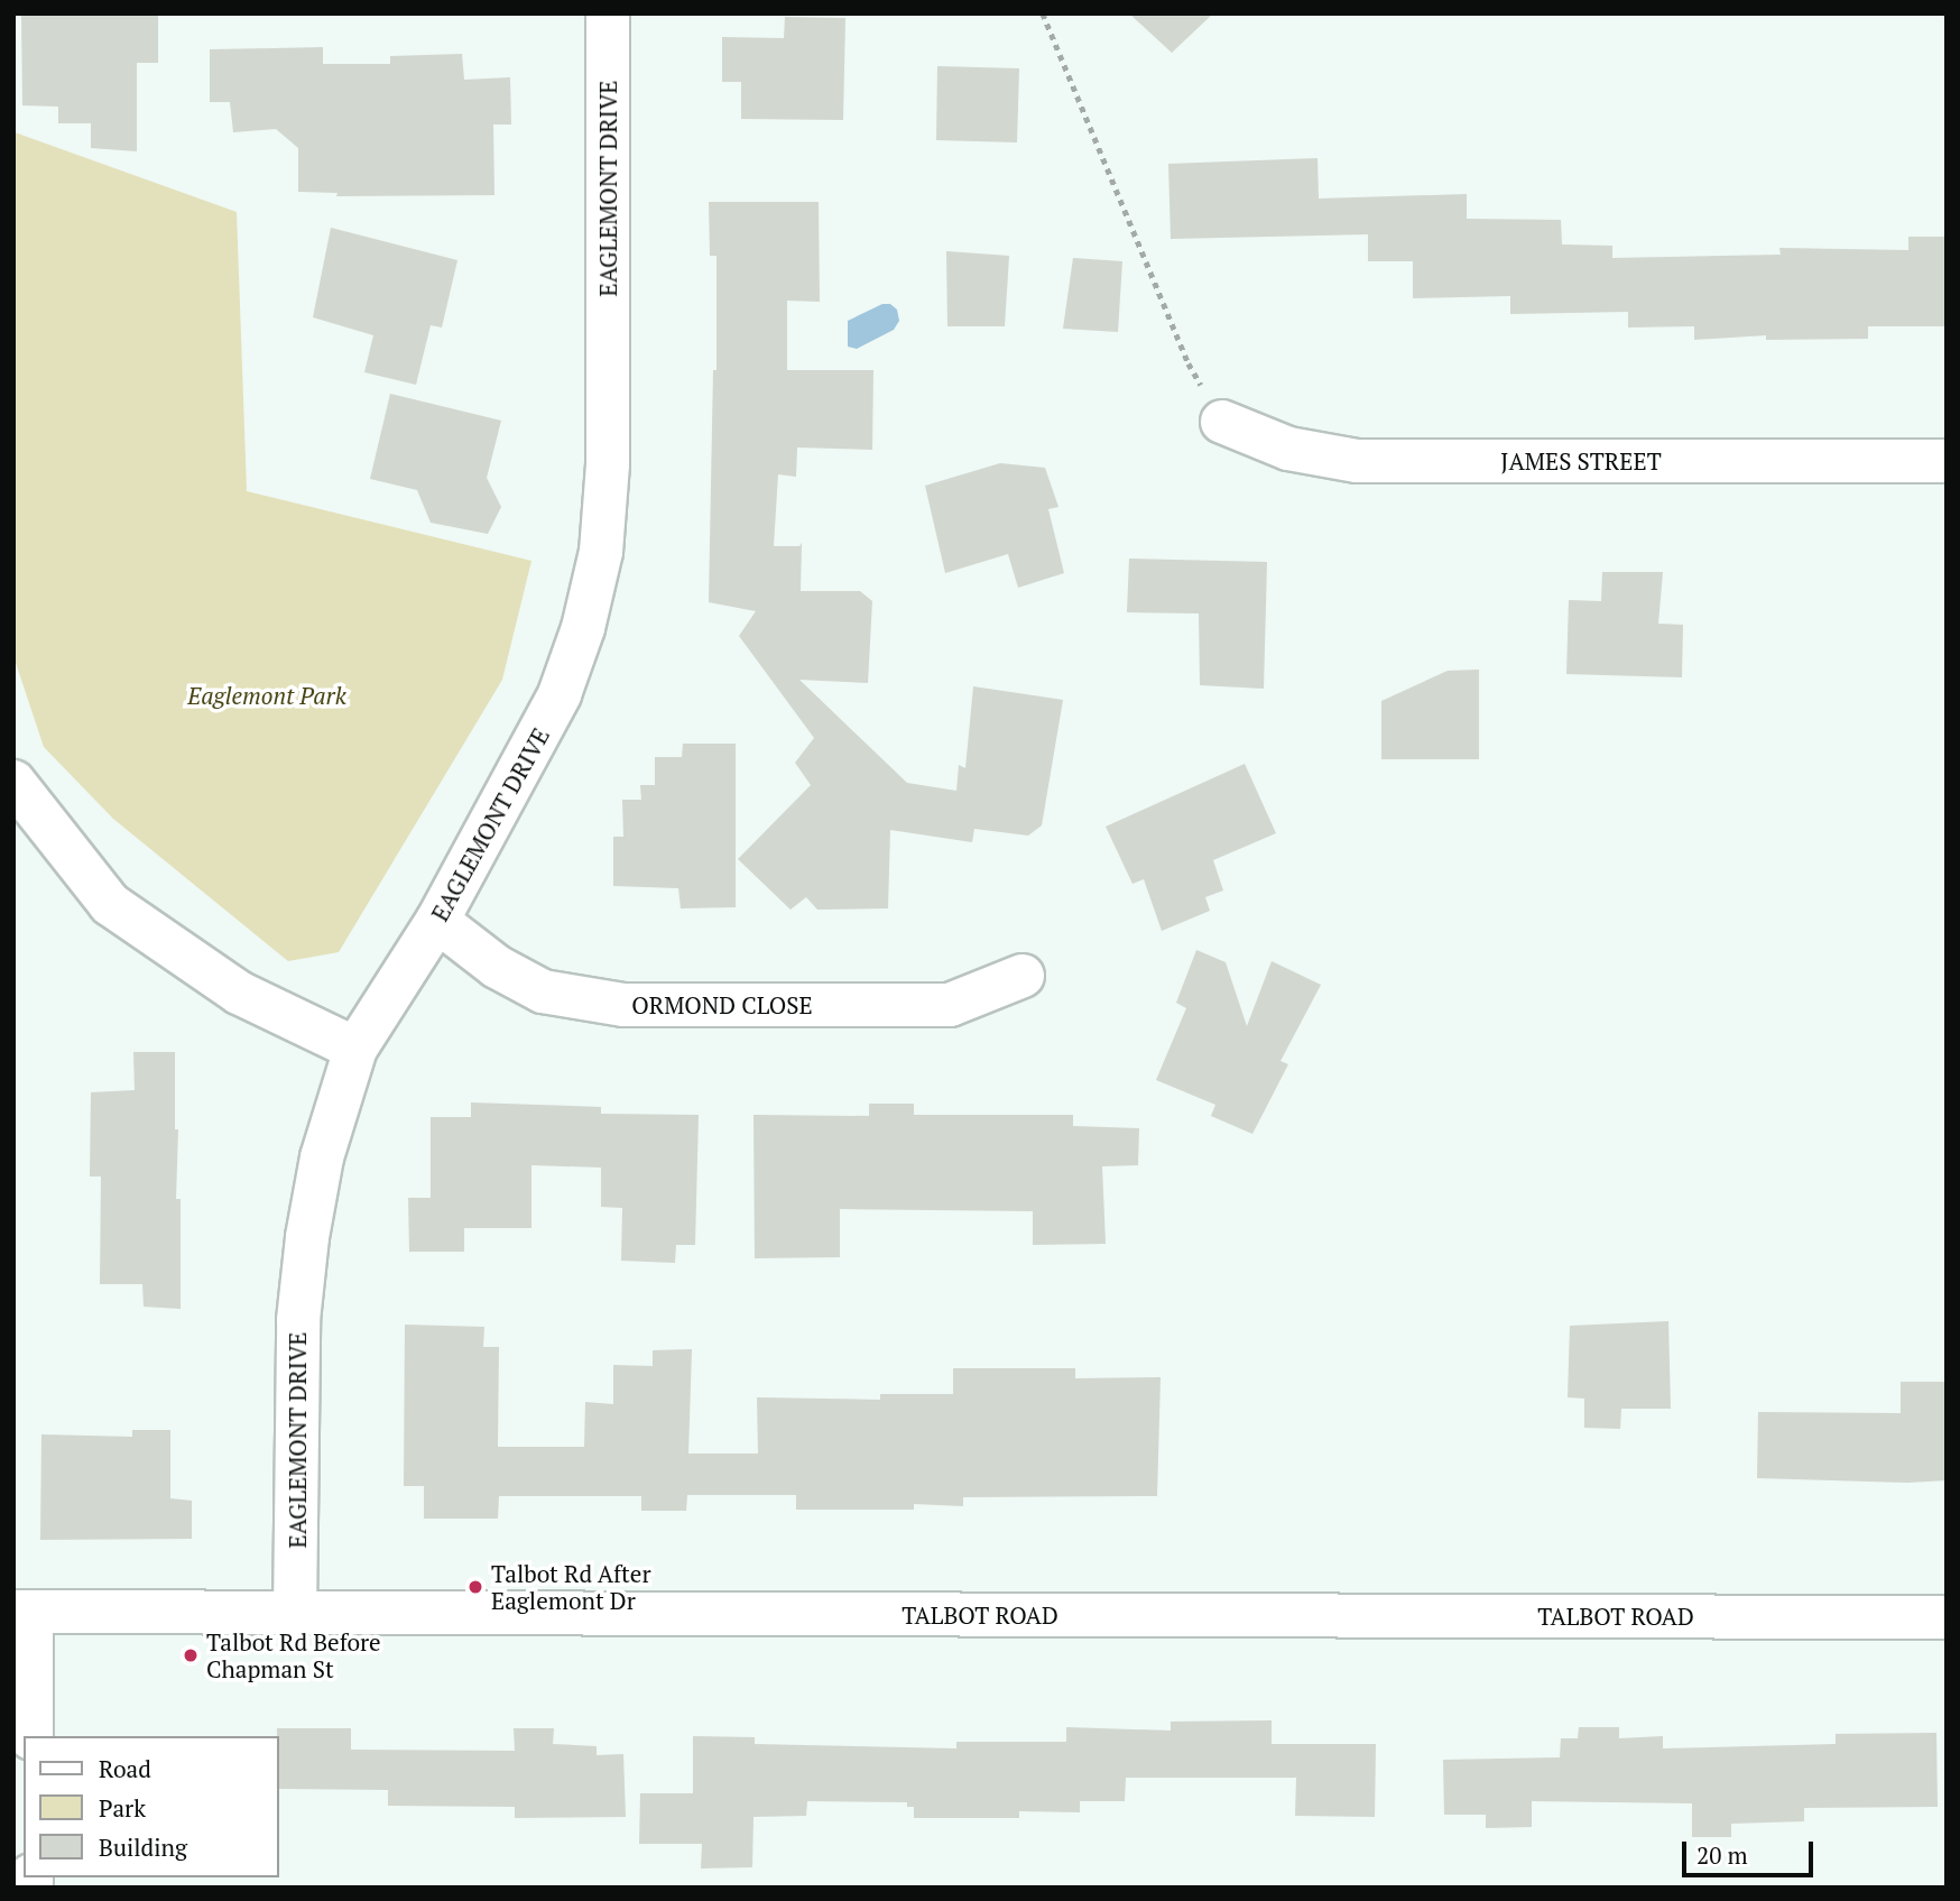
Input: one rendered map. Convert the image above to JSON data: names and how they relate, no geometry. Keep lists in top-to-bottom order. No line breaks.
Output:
{"streets":{"street":["EAGLEMONT DRIVE","JAMES STREET","ORMOND CLOSE","TALBOT ROAD"]},"crossings":[["EAGLEMONT DRIVE","ORMOND CLOSE"],["EAGLEMONT DRIVE","TALBOT ROAD"]],"parks":["Eaglemont Park"],"places":["Talbot Rd After Eaglemont Dr","Talbot Rd Before Chapman St"],"legend":["Road","Park","Building"],"scale_bar":"20 m"}
